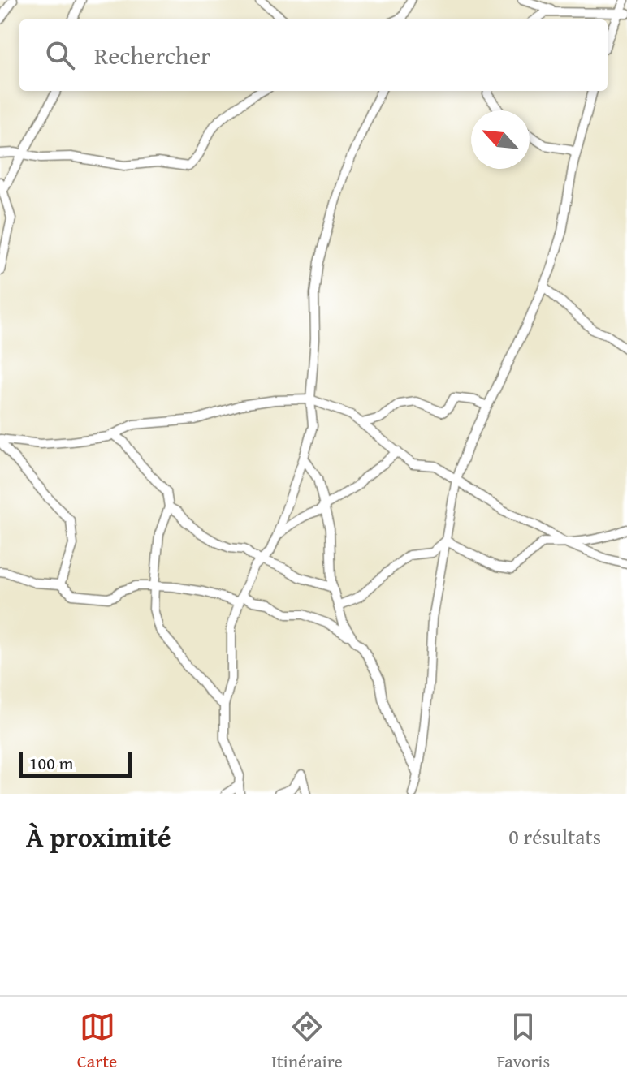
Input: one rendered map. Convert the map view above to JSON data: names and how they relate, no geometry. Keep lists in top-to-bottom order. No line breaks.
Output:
{"scale_bar":"100 m","north":"top left","page":{"search":"Rechercher","scale":"100 m","heading":["À proximité","0 résultats"],"nav":["Carte","Itinéraire","Favoris"]}}
